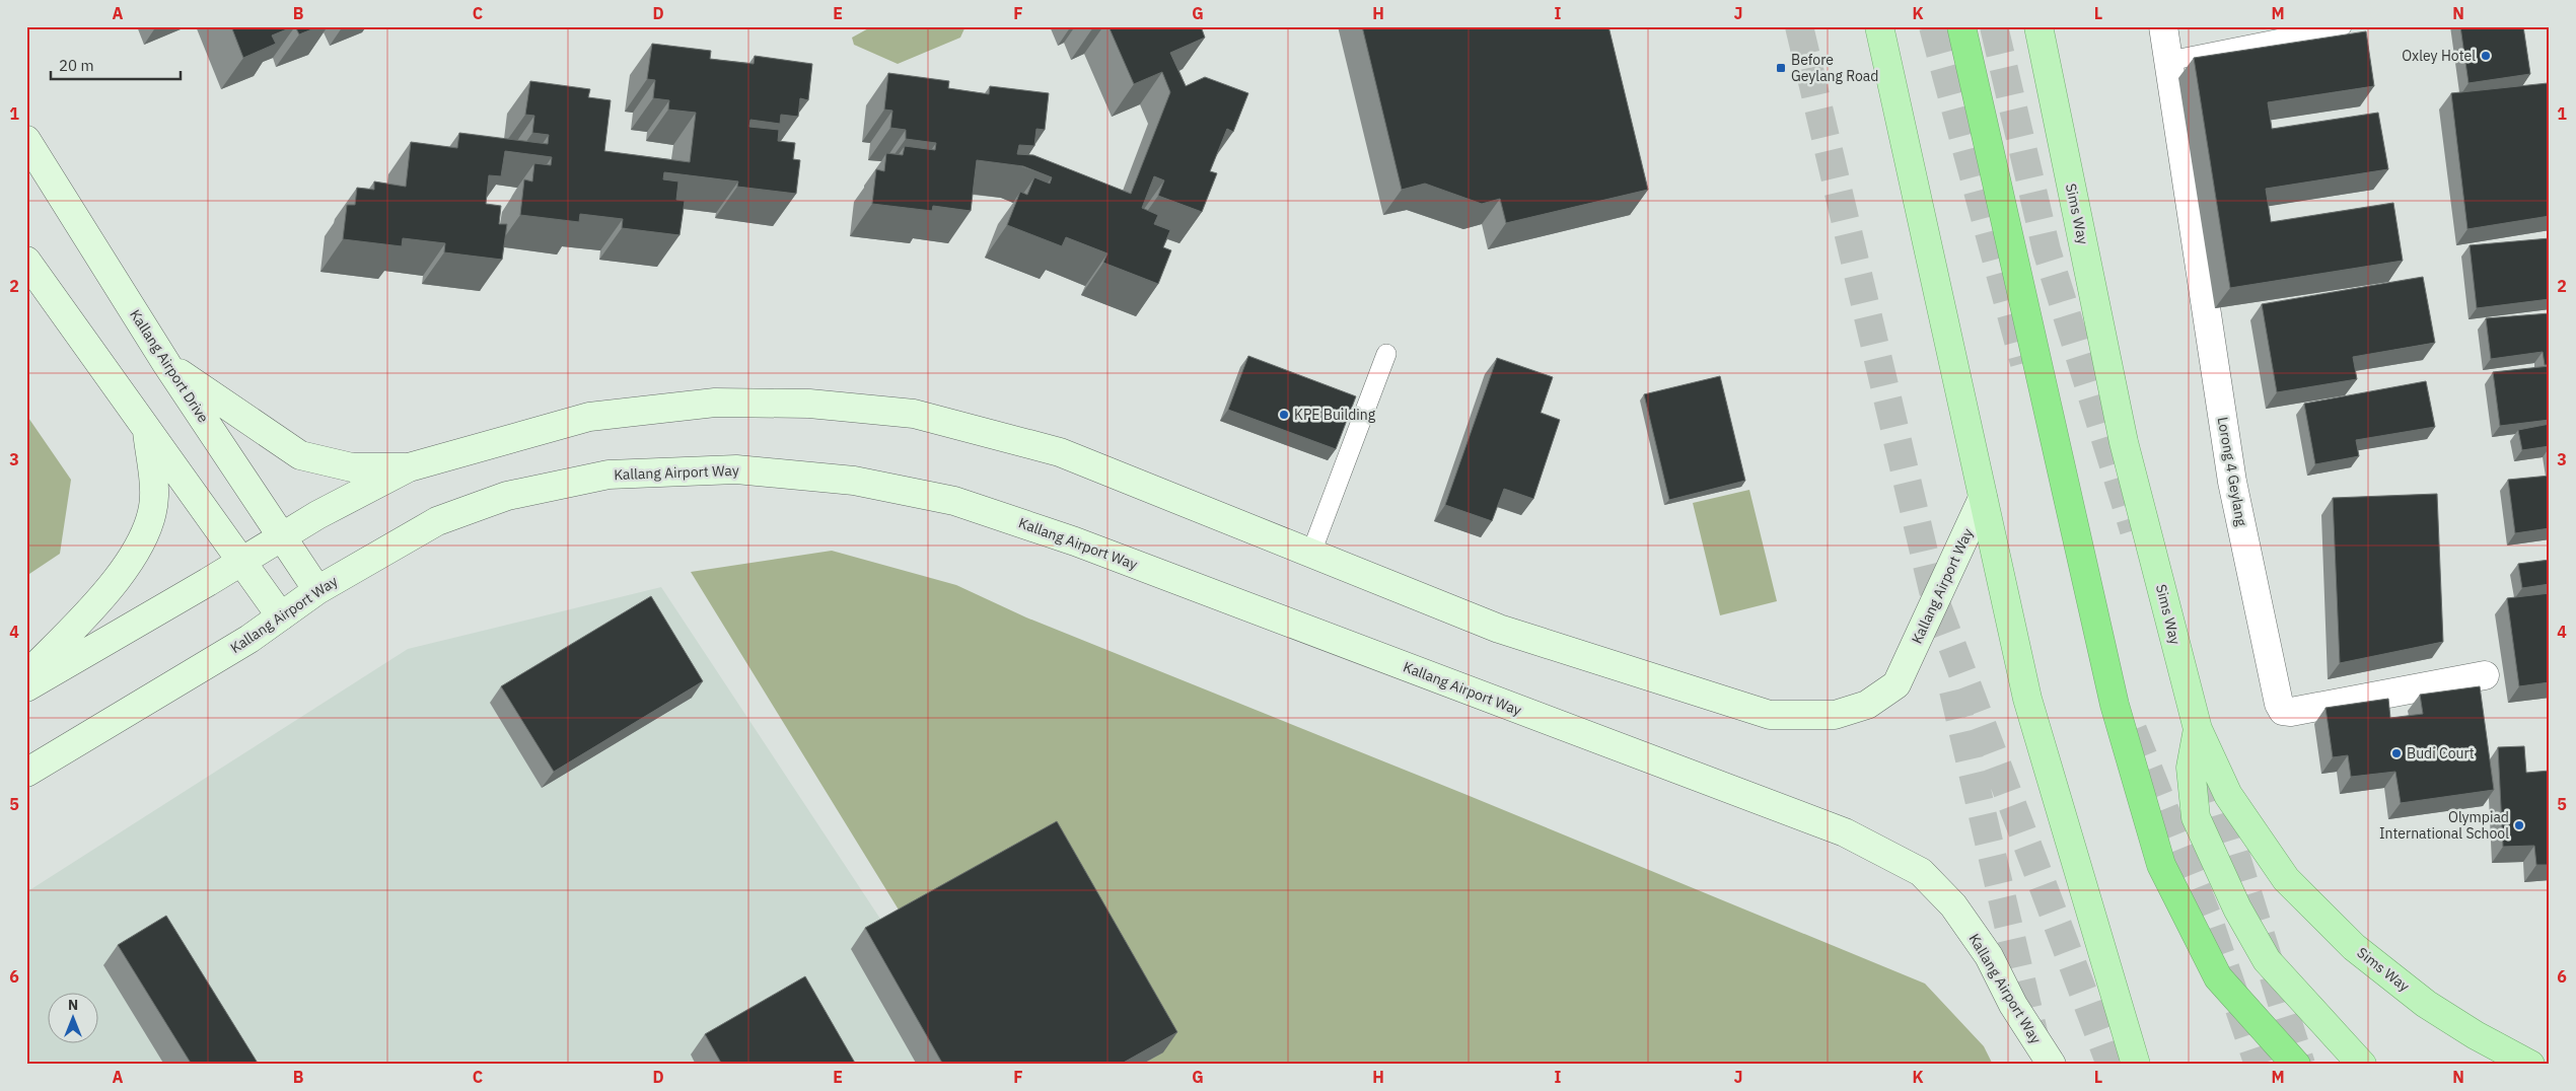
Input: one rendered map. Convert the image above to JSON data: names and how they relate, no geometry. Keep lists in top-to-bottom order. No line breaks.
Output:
{"streets":{"main road":["Sims Way"],"street":["Kallang Airport Drive","Lorong 4 Geylang","Kallang Airport Way"]},"crossings":[["Kallang Airport Drive","Kallang Airport Way"]],"places":{"other":["Oxley Hotel","KPE Building","Budi Court","Olympiad International School"],"transit":["Before Geylang Road"]},"scale_bar":"20 m","north":"top","grid":{"columns":["A","B","C","D","E","F","G","H","I","J","K","L","M","N"],"rows":["1","2","3","4","5","6"]}}
